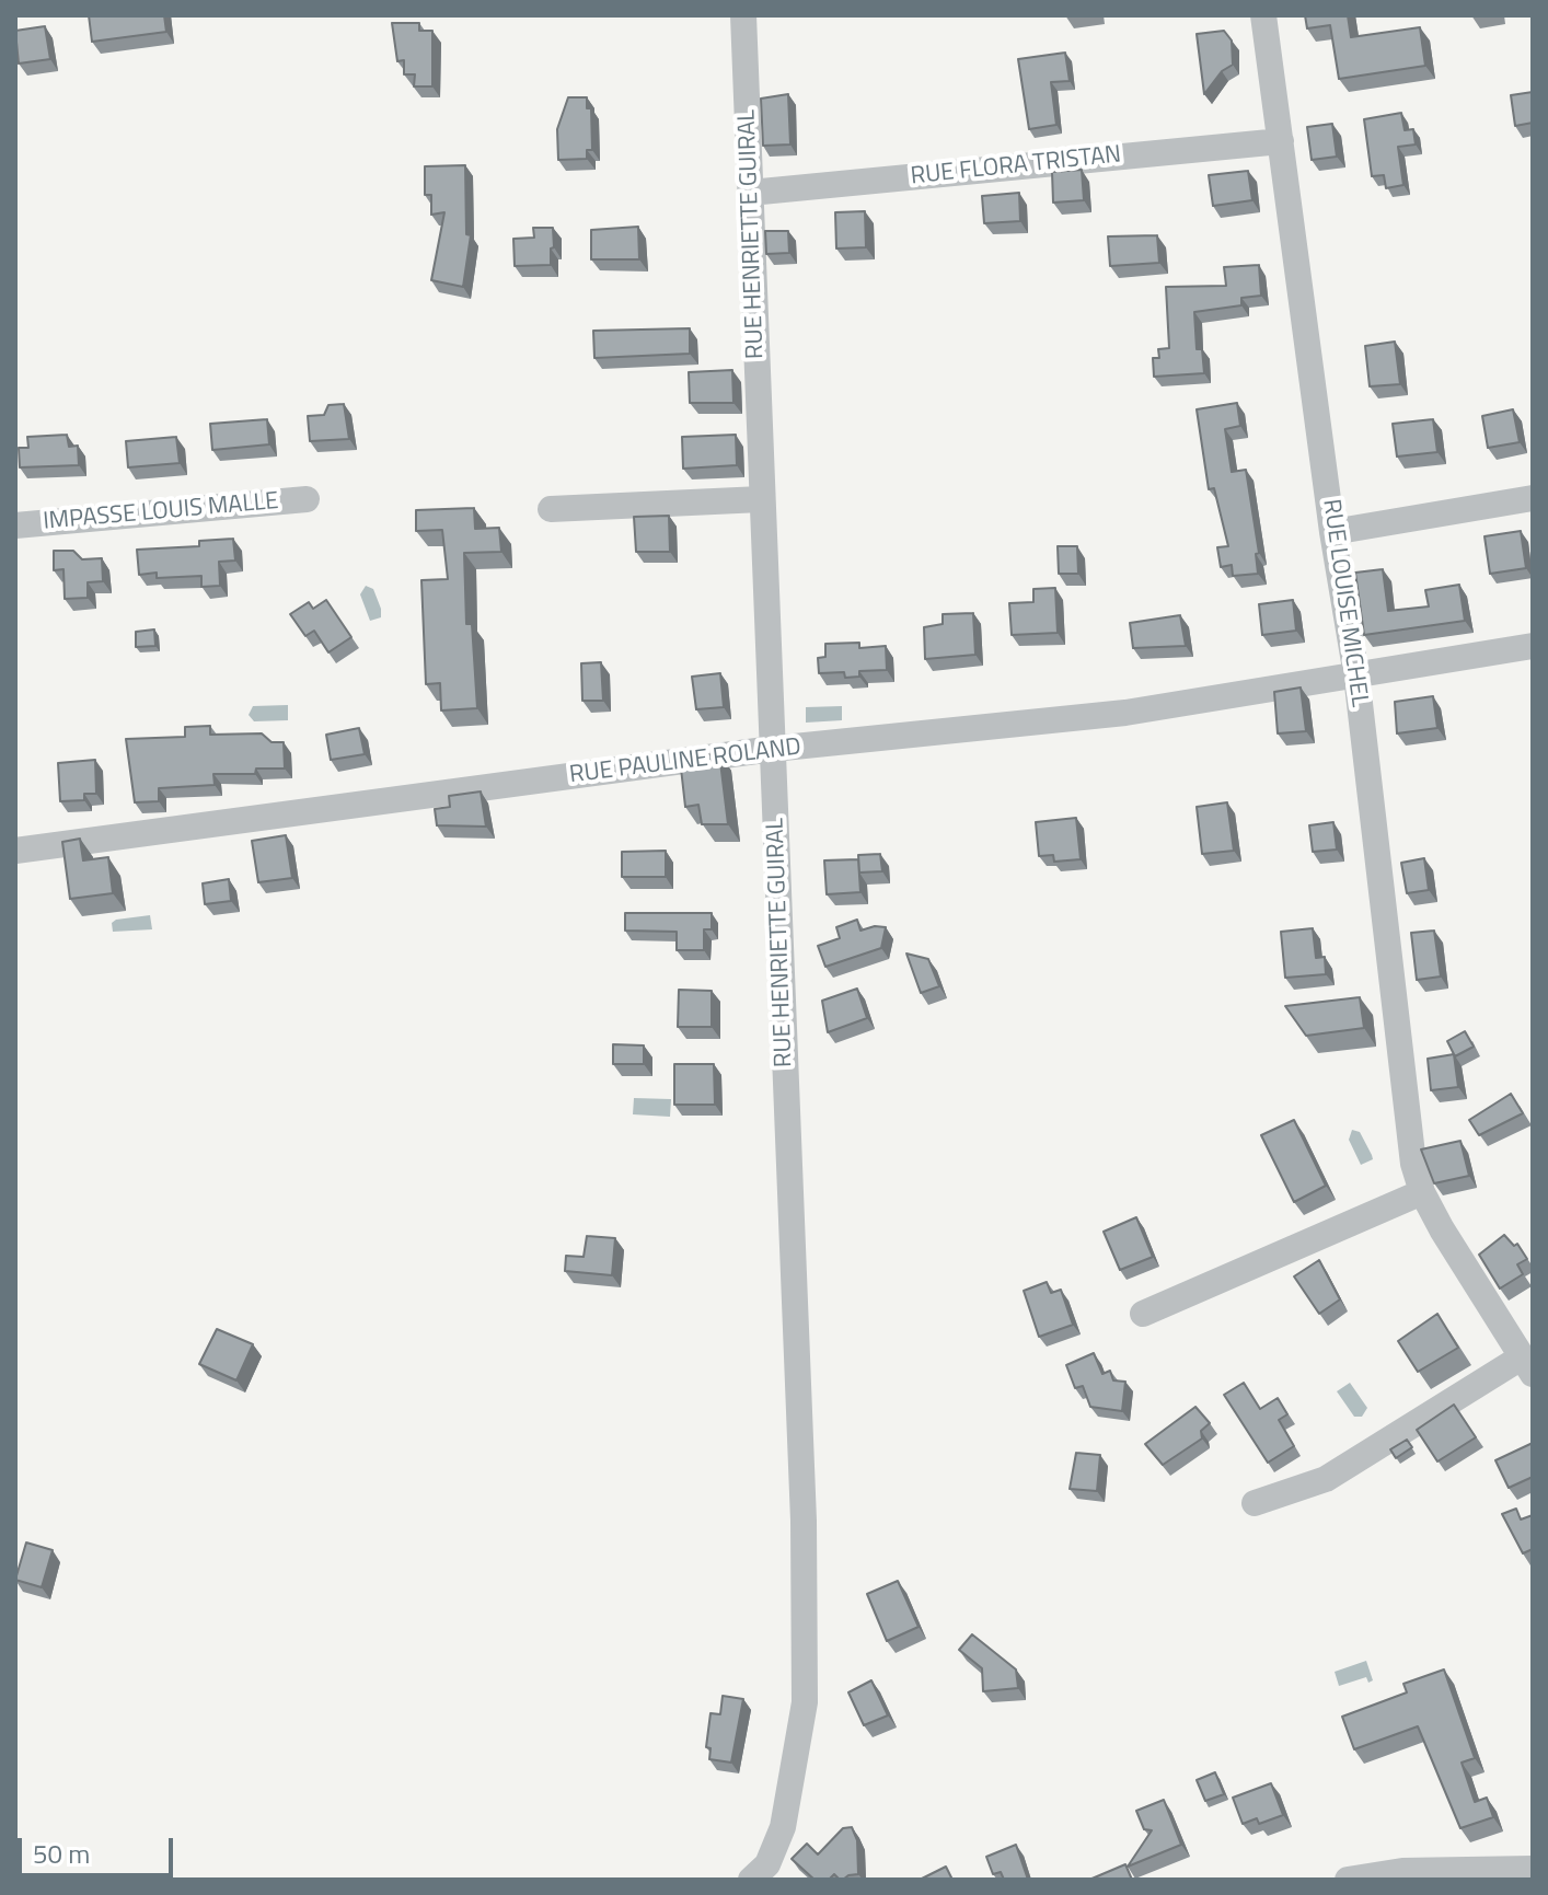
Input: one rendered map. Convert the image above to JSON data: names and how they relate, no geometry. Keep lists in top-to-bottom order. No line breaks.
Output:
{"streets":{"street":["RUE FLORA TRISTAN","RUE HENRIETTE GUIRAL","IMPASSE LOUIS MALLE","RUE LOUISE MICHEL","RUE PAULINE ROLAND"]},"crossings":[["RUE FLORA TRISTAN","RUE HENRIETTE GUIRAL"],["RUE FLORA TRISTAN","RUE LOUISE MICHEL"],["RUE HENRIETTE GUIRAL","RUE PAULINE ROLAND"],["RUE LOUISE MICHEL","RUE PAULINE ROLAND"]],"scale_bar":"50 m"}
